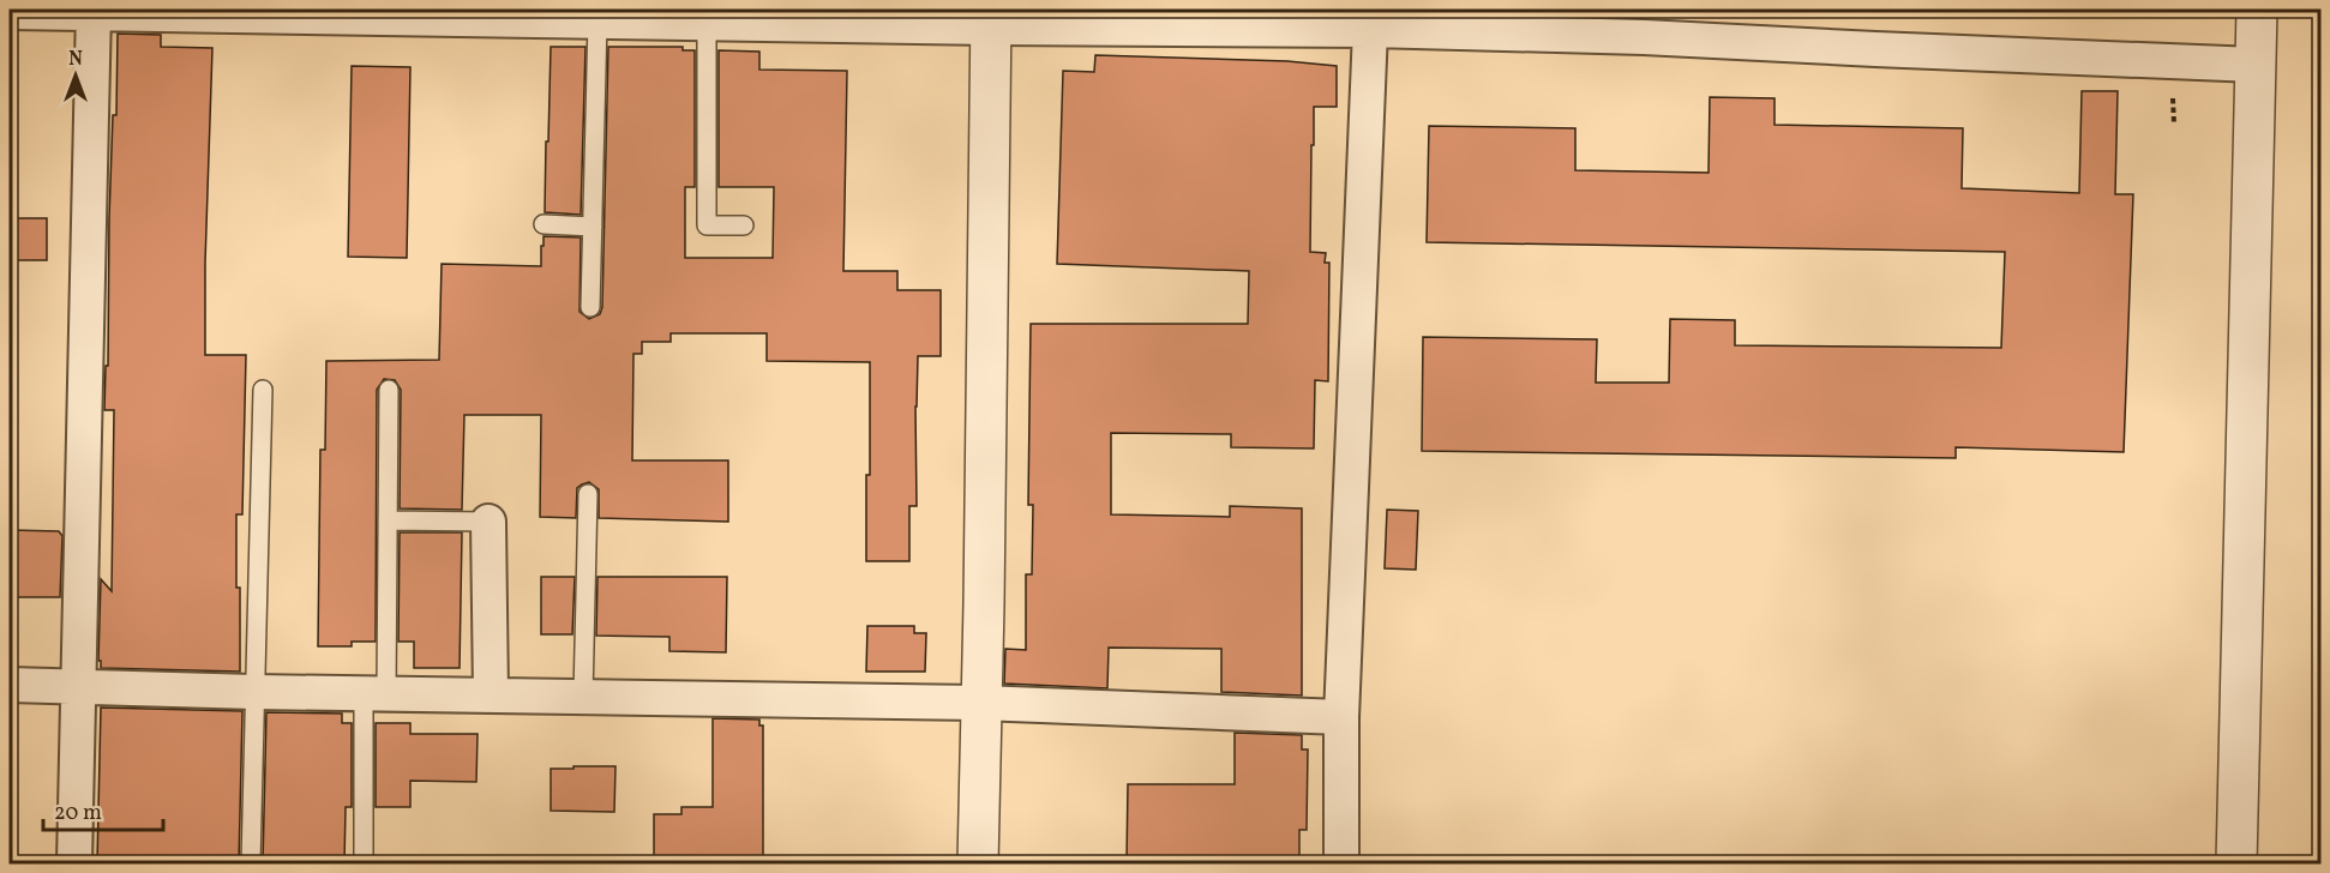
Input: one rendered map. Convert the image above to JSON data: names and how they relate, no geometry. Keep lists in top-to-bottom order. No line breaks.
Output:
{"scale_bar":"20 m","north":"top"}
